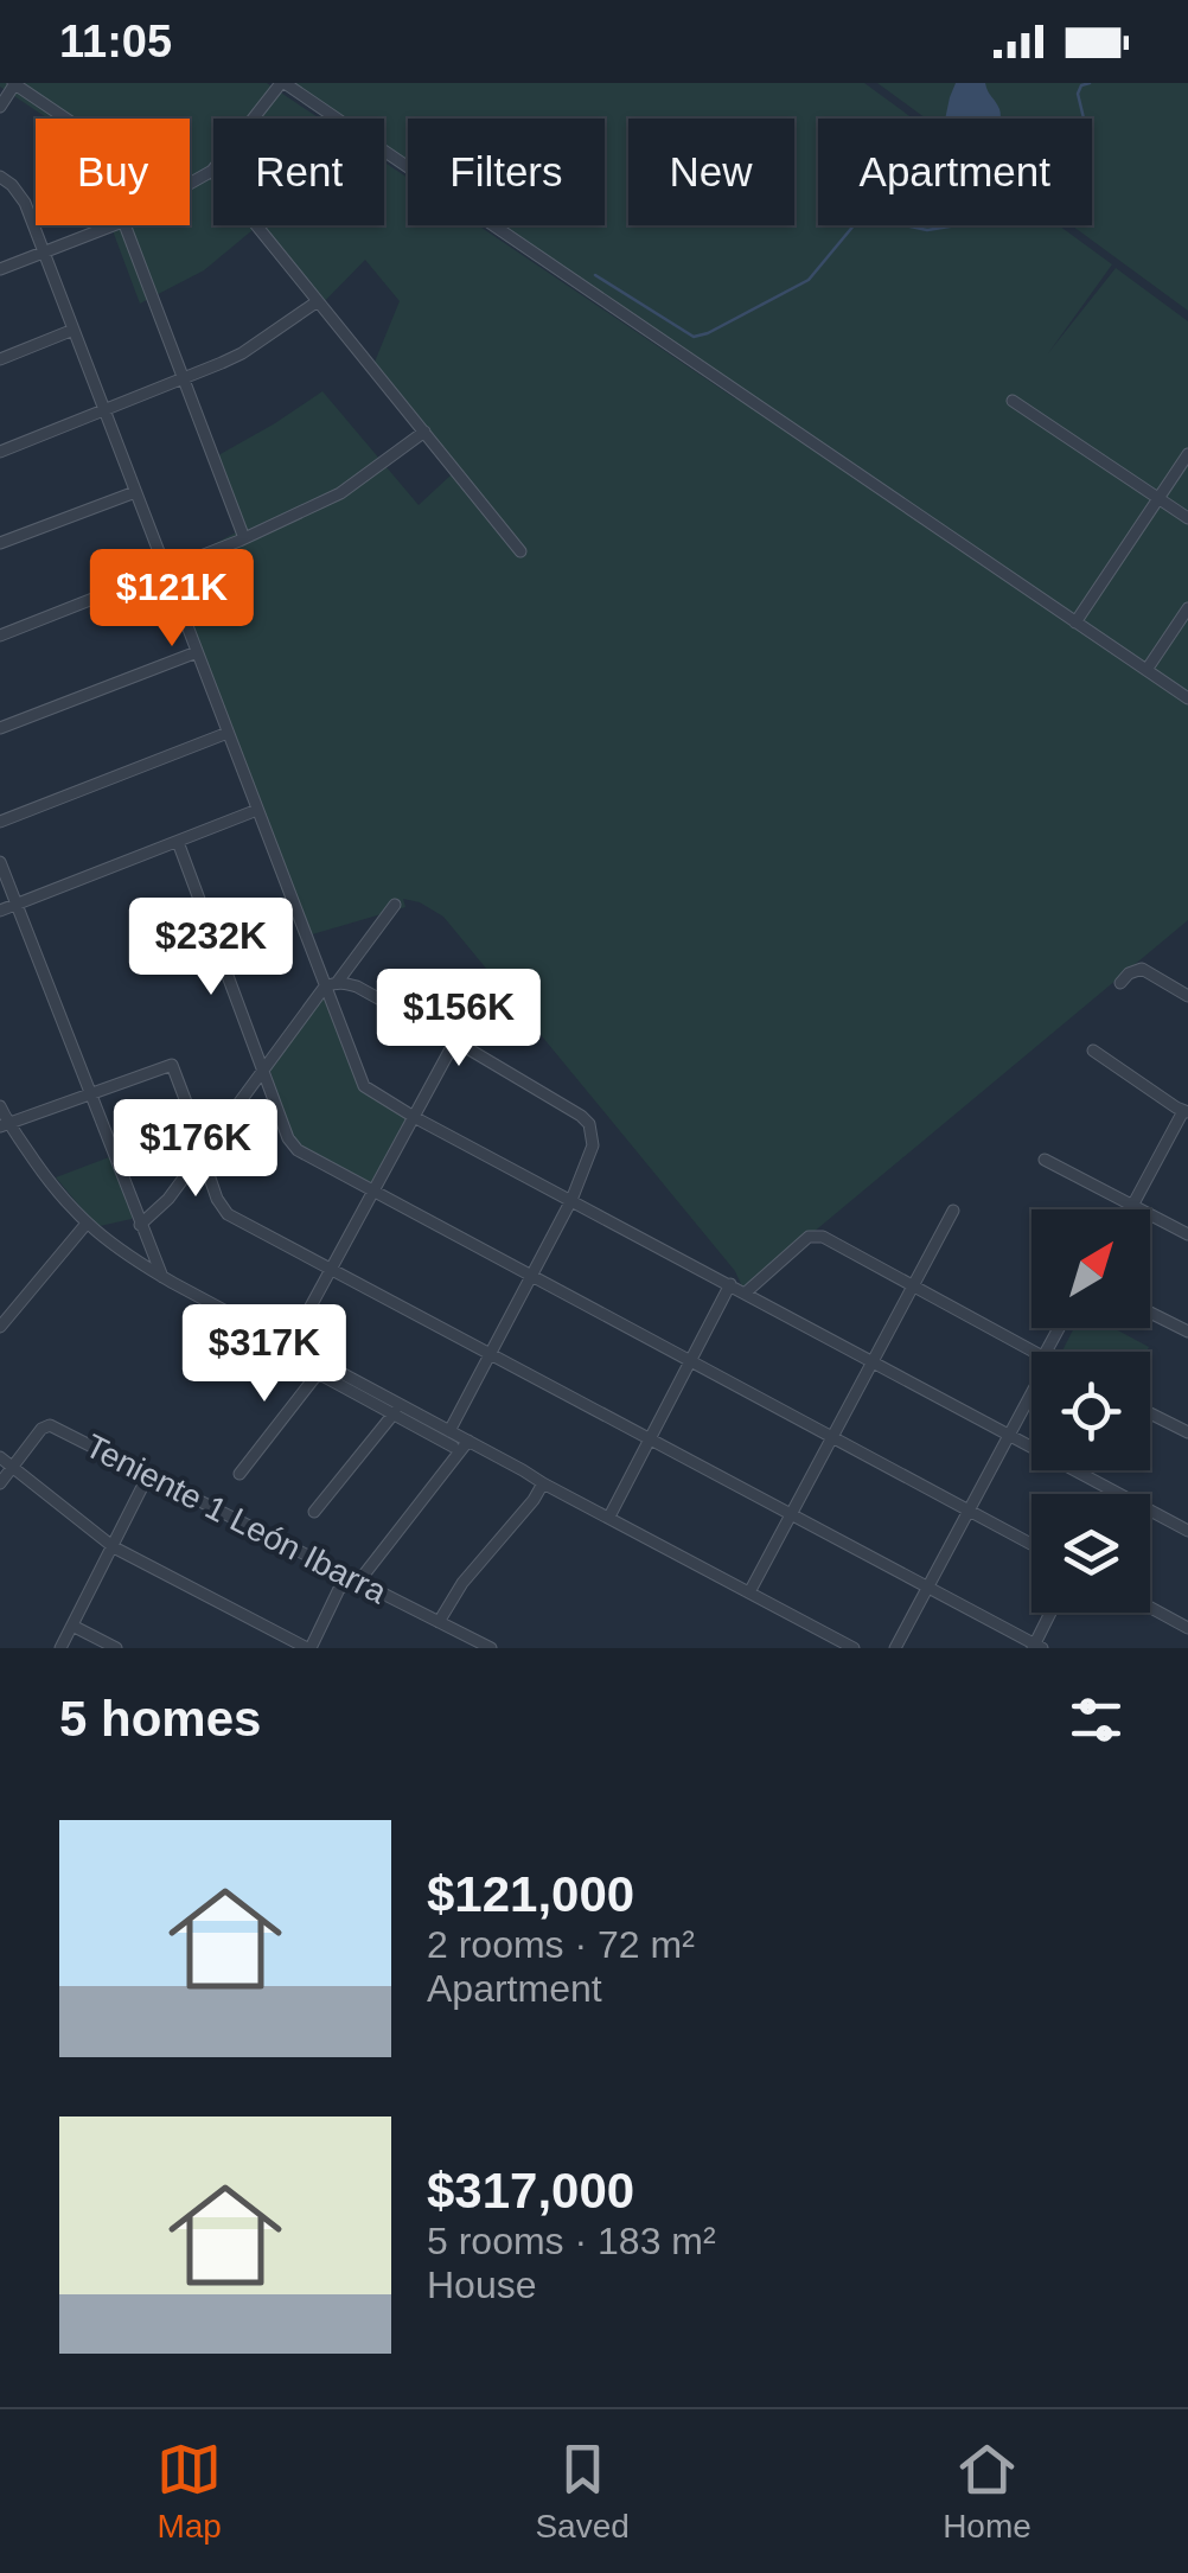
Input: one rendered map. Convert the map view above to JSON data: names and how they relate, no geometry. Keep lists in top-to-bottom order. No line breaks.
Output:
{"streets":{"street":["Teniente 1 León Ibarra"]},"north":"top right","page":{"status":"11:05","chip":["Buy","Rent","Filters","New","Apartment"],"price":["$121K","$232K","$156K","$176K","$317K"],"heading":"5 homes","list":[{"name":"$121,000","note":"2 rooms · 72 m² · Apartment"},{"name":"$317,000","note":"5 rooms · 183 m² · House"}],"tabs":["Map","Saved","Home"]}}
